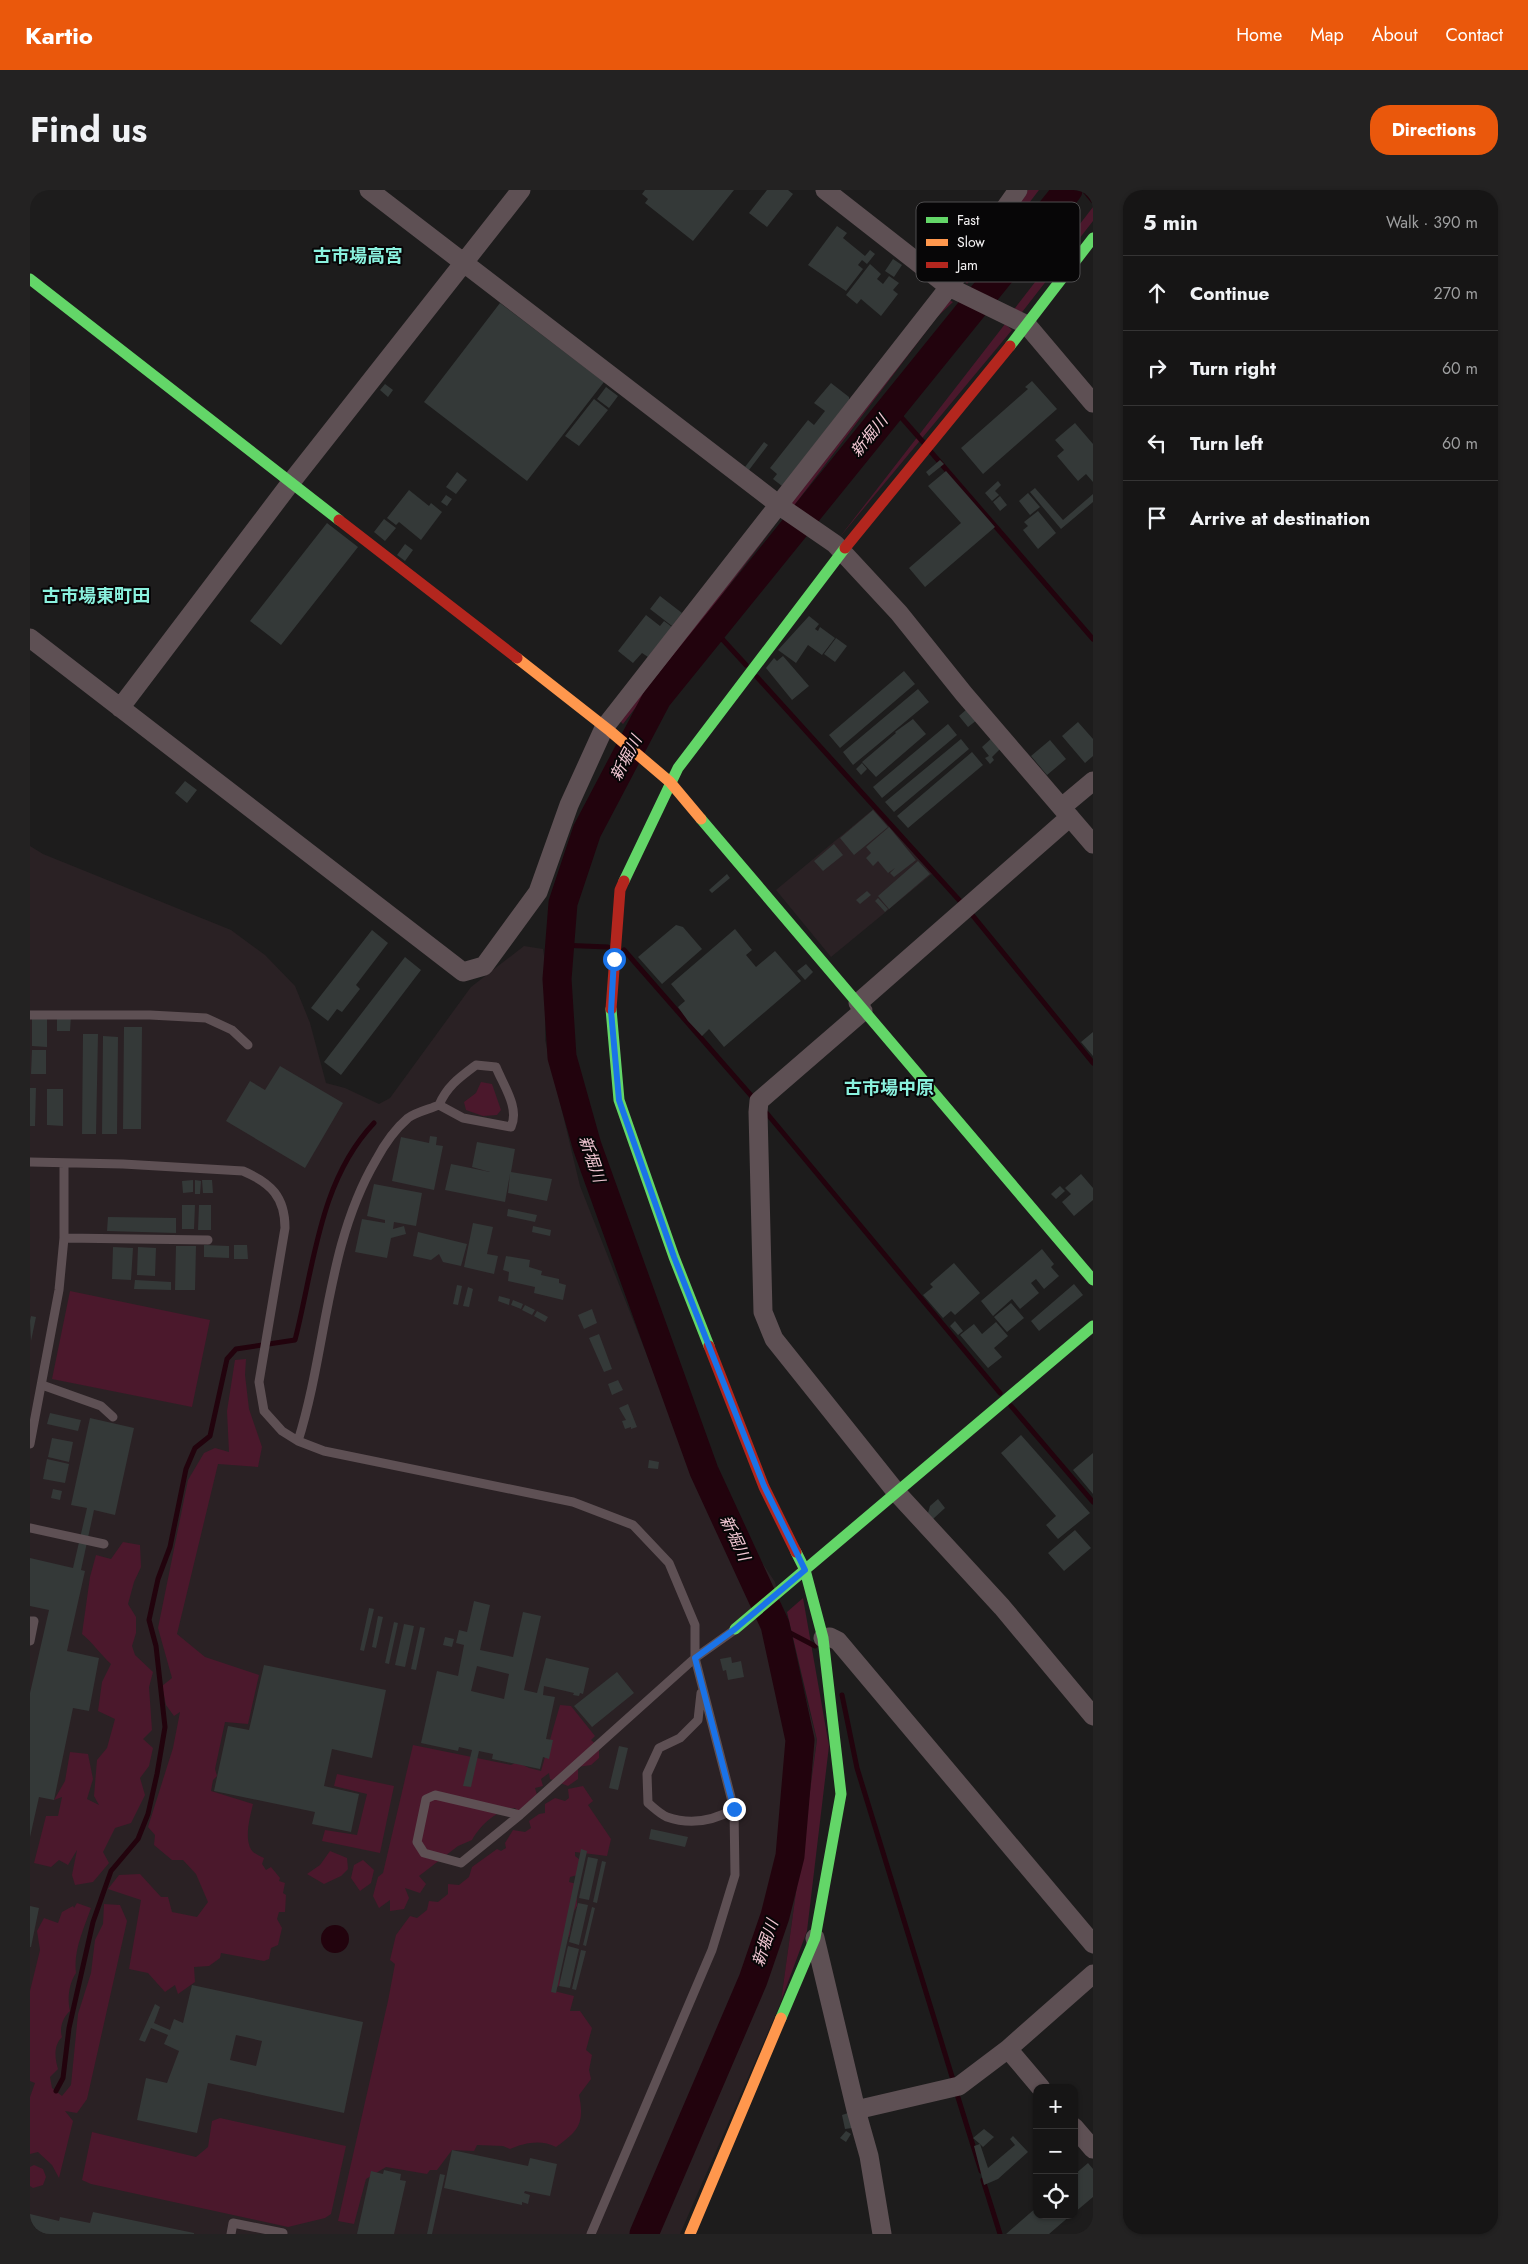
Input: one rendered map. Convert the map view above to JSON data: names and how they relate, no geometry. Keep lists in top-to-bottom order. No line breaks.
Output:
{"districts":["古市場高宮","古市場東町田","古市場中原"],"water":["新堀川"],"legend":["Fast","Slow","Jam"],"page":{"header":"Kartio","nav":["Home","Map","About","Contact"],"title":"Find us","buttons":"Directions","heading":["5 min","Walk · 390 m"],"list":[["Continue","270 m"],["Turn right","60 m"],["Turn left","60 m"],"Arrive at destination"],"map_buttons":["+","−"]}}
